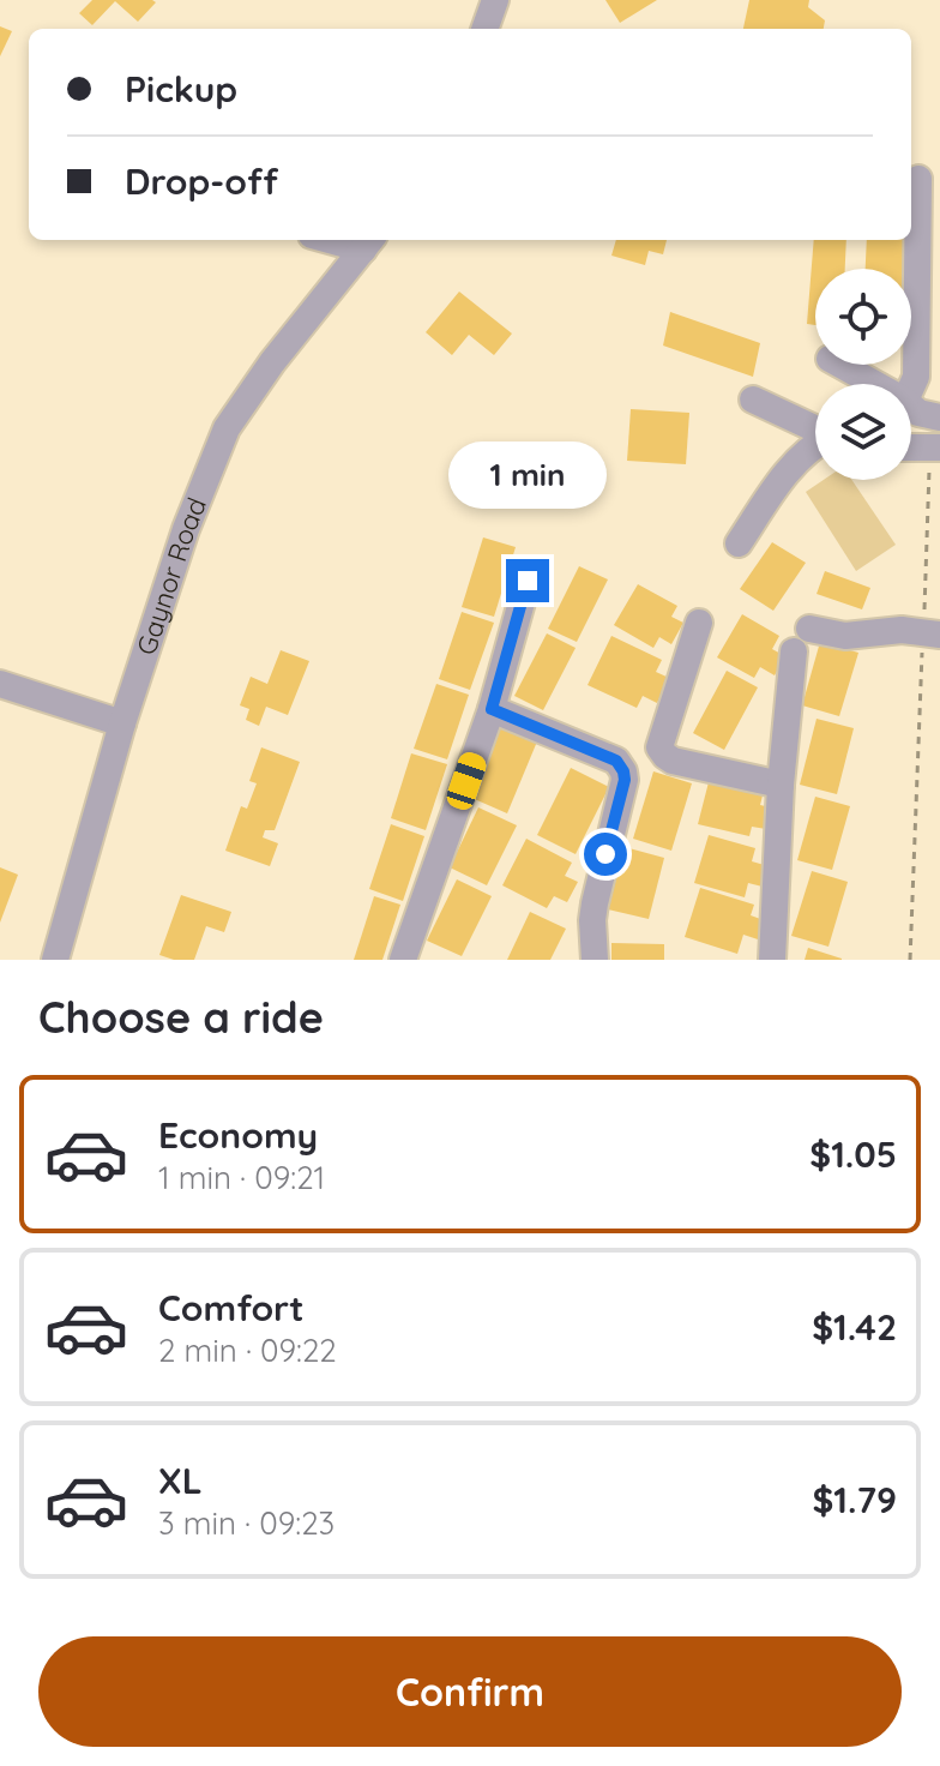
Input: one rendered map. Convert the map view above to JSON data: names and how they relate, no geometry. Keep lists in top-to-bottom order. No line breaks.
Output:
{"streets":{"street":["Gaynor Road"]},"page":{"banner":["Pickup","Drop-off"],"bubble":"1 min","heading":"Choose a ride","list":[{"name":"Economy","note":"1 min · 09:21","value":"$1.05"},{"name":"Comfort","note":"2 min · 09:22","value":"$1.42"},{"name":"XL","note":"3 min · 09:23","value":"$1.79"}],"buttons":"Confirm"}}
